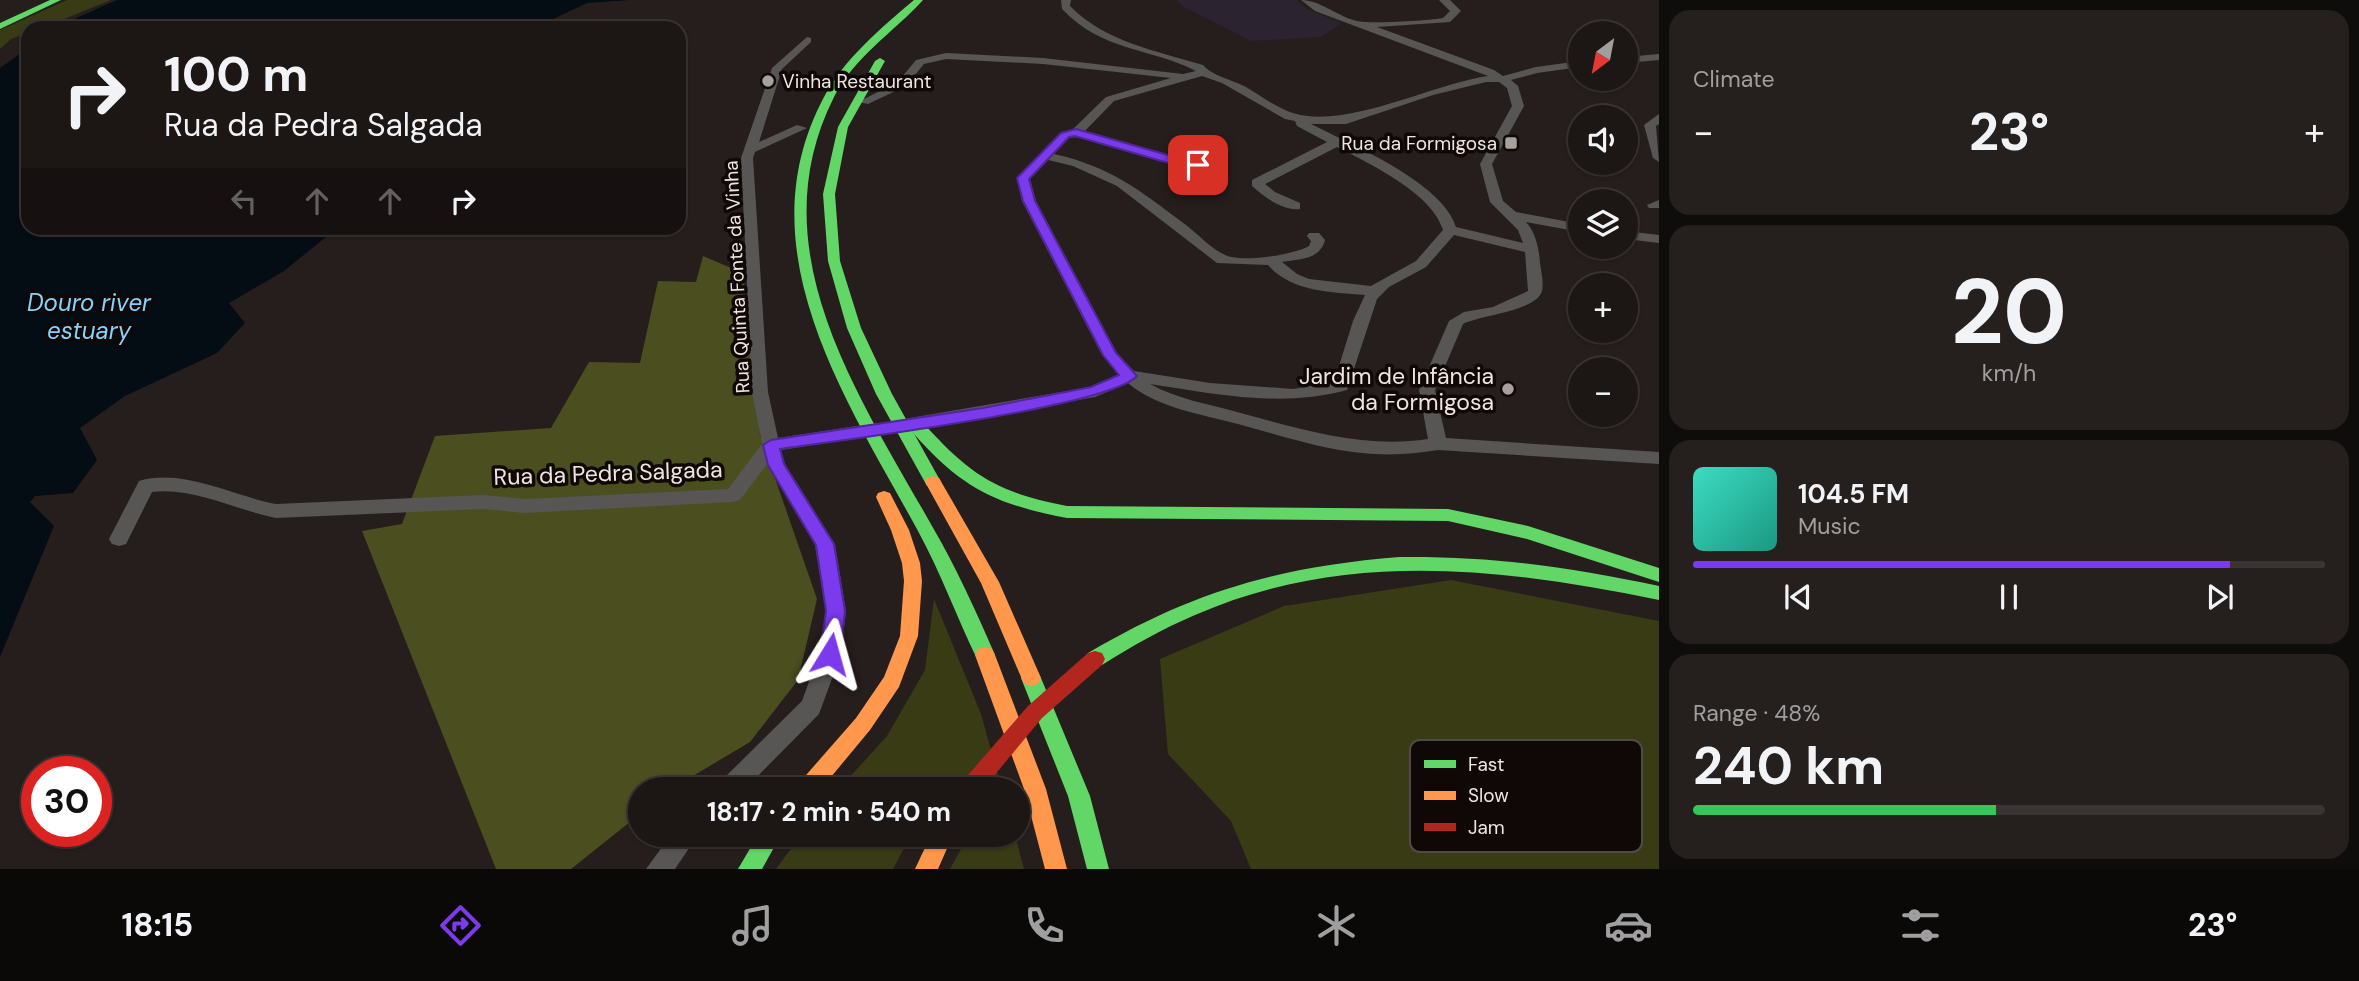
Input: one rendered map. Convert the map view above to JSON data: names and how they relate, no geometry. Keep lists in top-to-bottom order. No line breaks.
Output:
{"streets":{"street":["Rua Quinta Fonte da Vinha","Rua da Pedra Salgada"]},"crossings":[["Rua Quinta Fonte da Vinha","Rua da Pedra Salgada"]],"water":["Douro river estuary"],"places":{"other":["Vinha Restaurant","Jardim de Infância da Formigosa"],"transit":["Rua da Formigosa"]},"legend":["Fast","Slow","Jam"],"north":"bottom left","page":{"tile":["Climate",["20","km/h"],["Range · 48%","240 km"]],"map_buttons":["+","−"],"turn":["100 m","Rua da Pedra Salgada"],"heat":["−","23°","+"],"song":["104.5 FM","Music"],"limit":"30","trip":"18:17 · 2 min · 540 m","tabs":["18:15","23°"]}}
